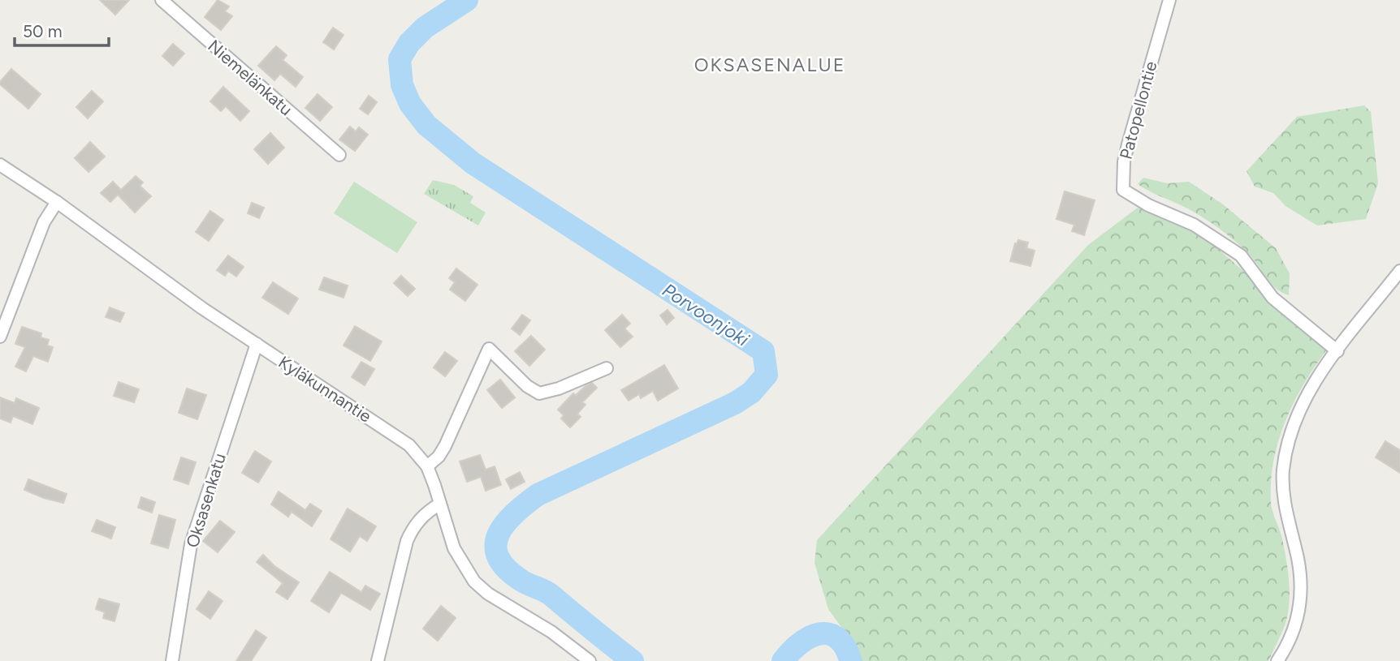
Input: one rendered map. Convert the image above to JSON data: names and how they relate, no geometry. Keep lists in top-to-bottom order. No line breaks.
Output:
{"streets":{"street":["Niemelänkatu","Patopellontie","Kyläkunnantie","Oksasenkatu"]},"crossings":[["Kyläkunnantie","Oksasenkatu"]],"districts":["OKSASENALUE"],"water":["Porvoonjoki"],"scale_bar":"50 m"}
